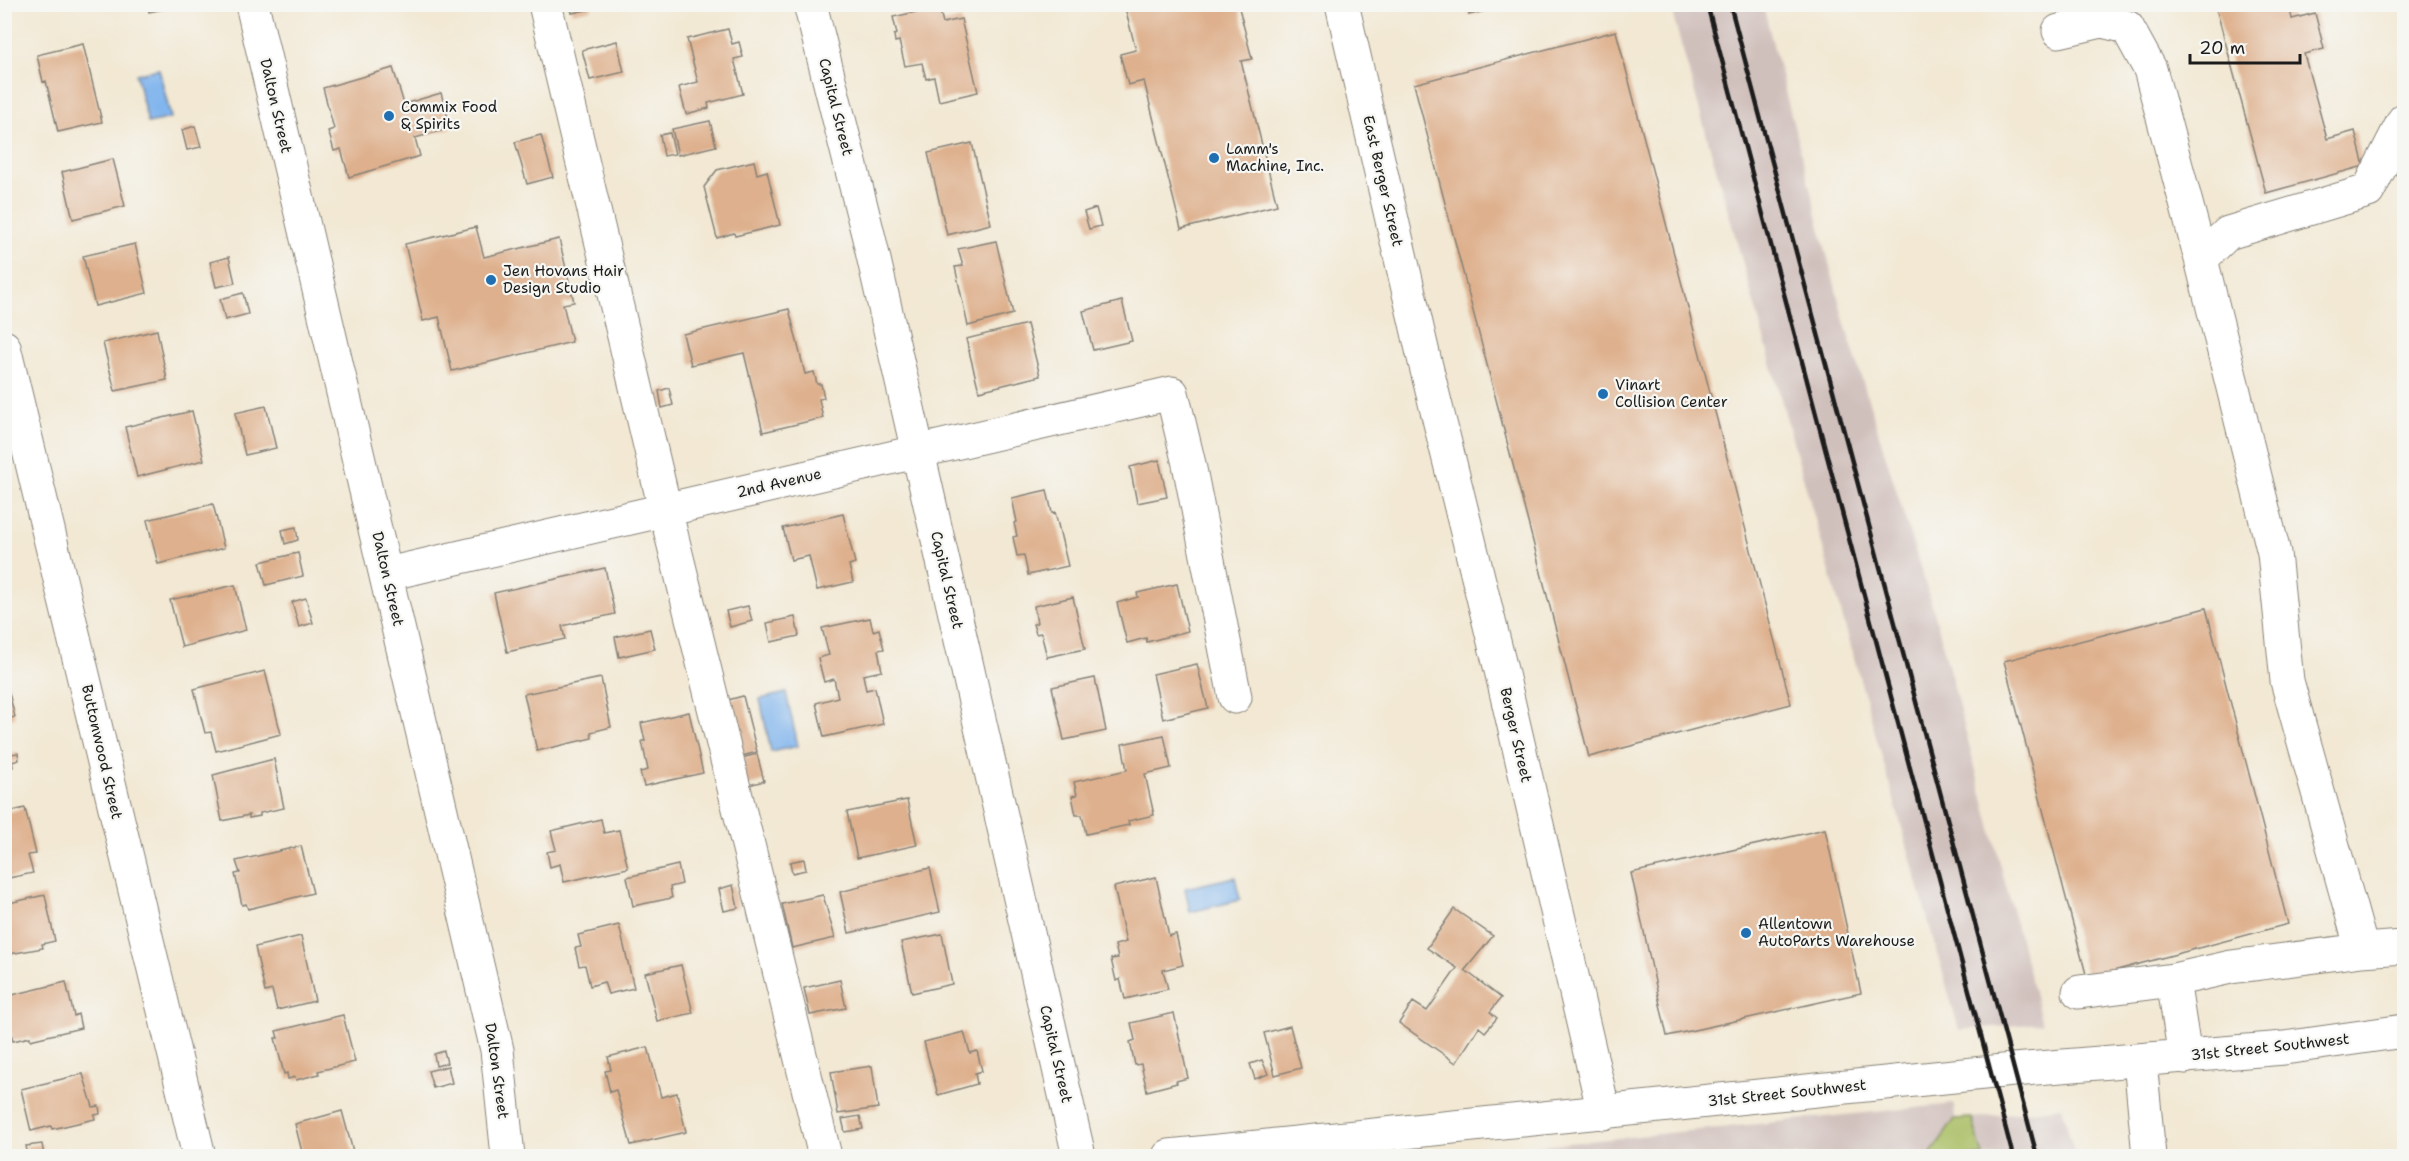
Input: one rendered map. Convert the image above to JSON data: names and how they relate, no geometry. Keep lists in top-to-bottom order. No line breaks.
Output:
{"streets":{"street":["Dalton Street","Capital Street","East Berger Street","2nd Avenue","Berger Street","Buttonwood Street","31st Street Southwest"]},"crossings":[["Dalton Street","2nd Avenue"],["Capital Street","2nd Avenue"],["East Berger Street","Berger Street"],["Berger Street","31st Street Southwest"]],"places":["Commix Food & Spirits","Lamm's Machine, Inc.","Jen Hovans Hair Design Studio","Vinart Collision Center","Allentown AutoParts Warehouse"],"scale_bar":"20 m"}
